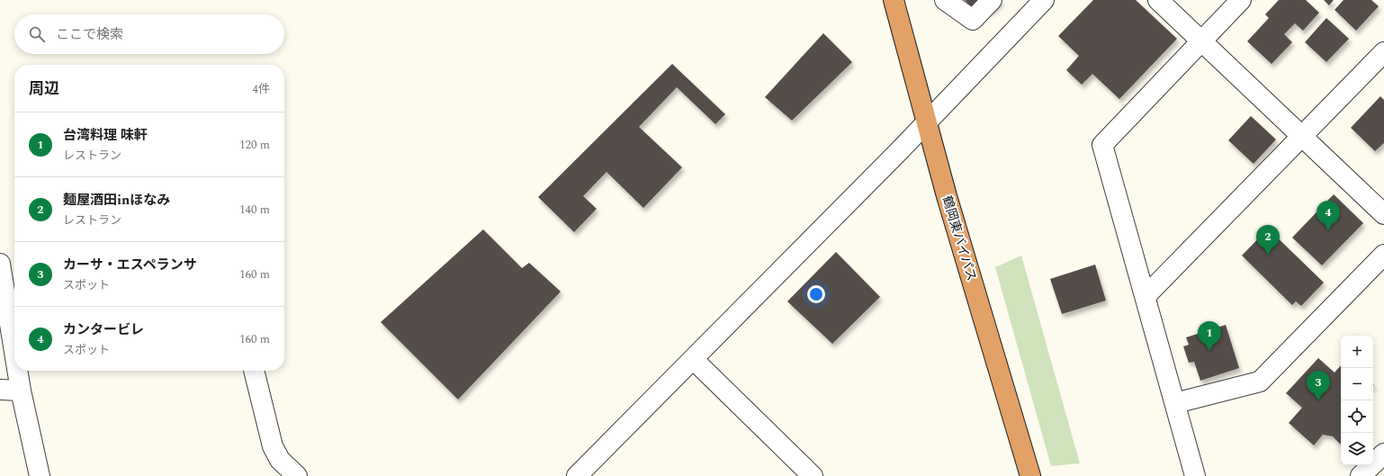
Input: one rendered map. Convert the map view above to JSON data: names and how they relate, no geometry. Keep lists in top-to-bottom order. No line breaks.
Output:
{"streets":{"highway":["鶴岡東バイパス"]},"page":{"search":"ここで検索","heading":["周辺","4件"],"list":[{"mark":"1","name":"台湾料理 味軒","note":"レストラン","value":"120 m"},{"mark":"2","name":"麺屋酒田inほなみ","note":"レストラン","value":"140 m"},{"mark":"3","name":"カーサ・エスペランサ","note":"スポット","value":"160 m"},{"mark":"4","name":"カンタービレ","note":"スポット","value":"160 m"}],"pins":["4","2","1","3"],"map_buttons":["+","−"]}}
